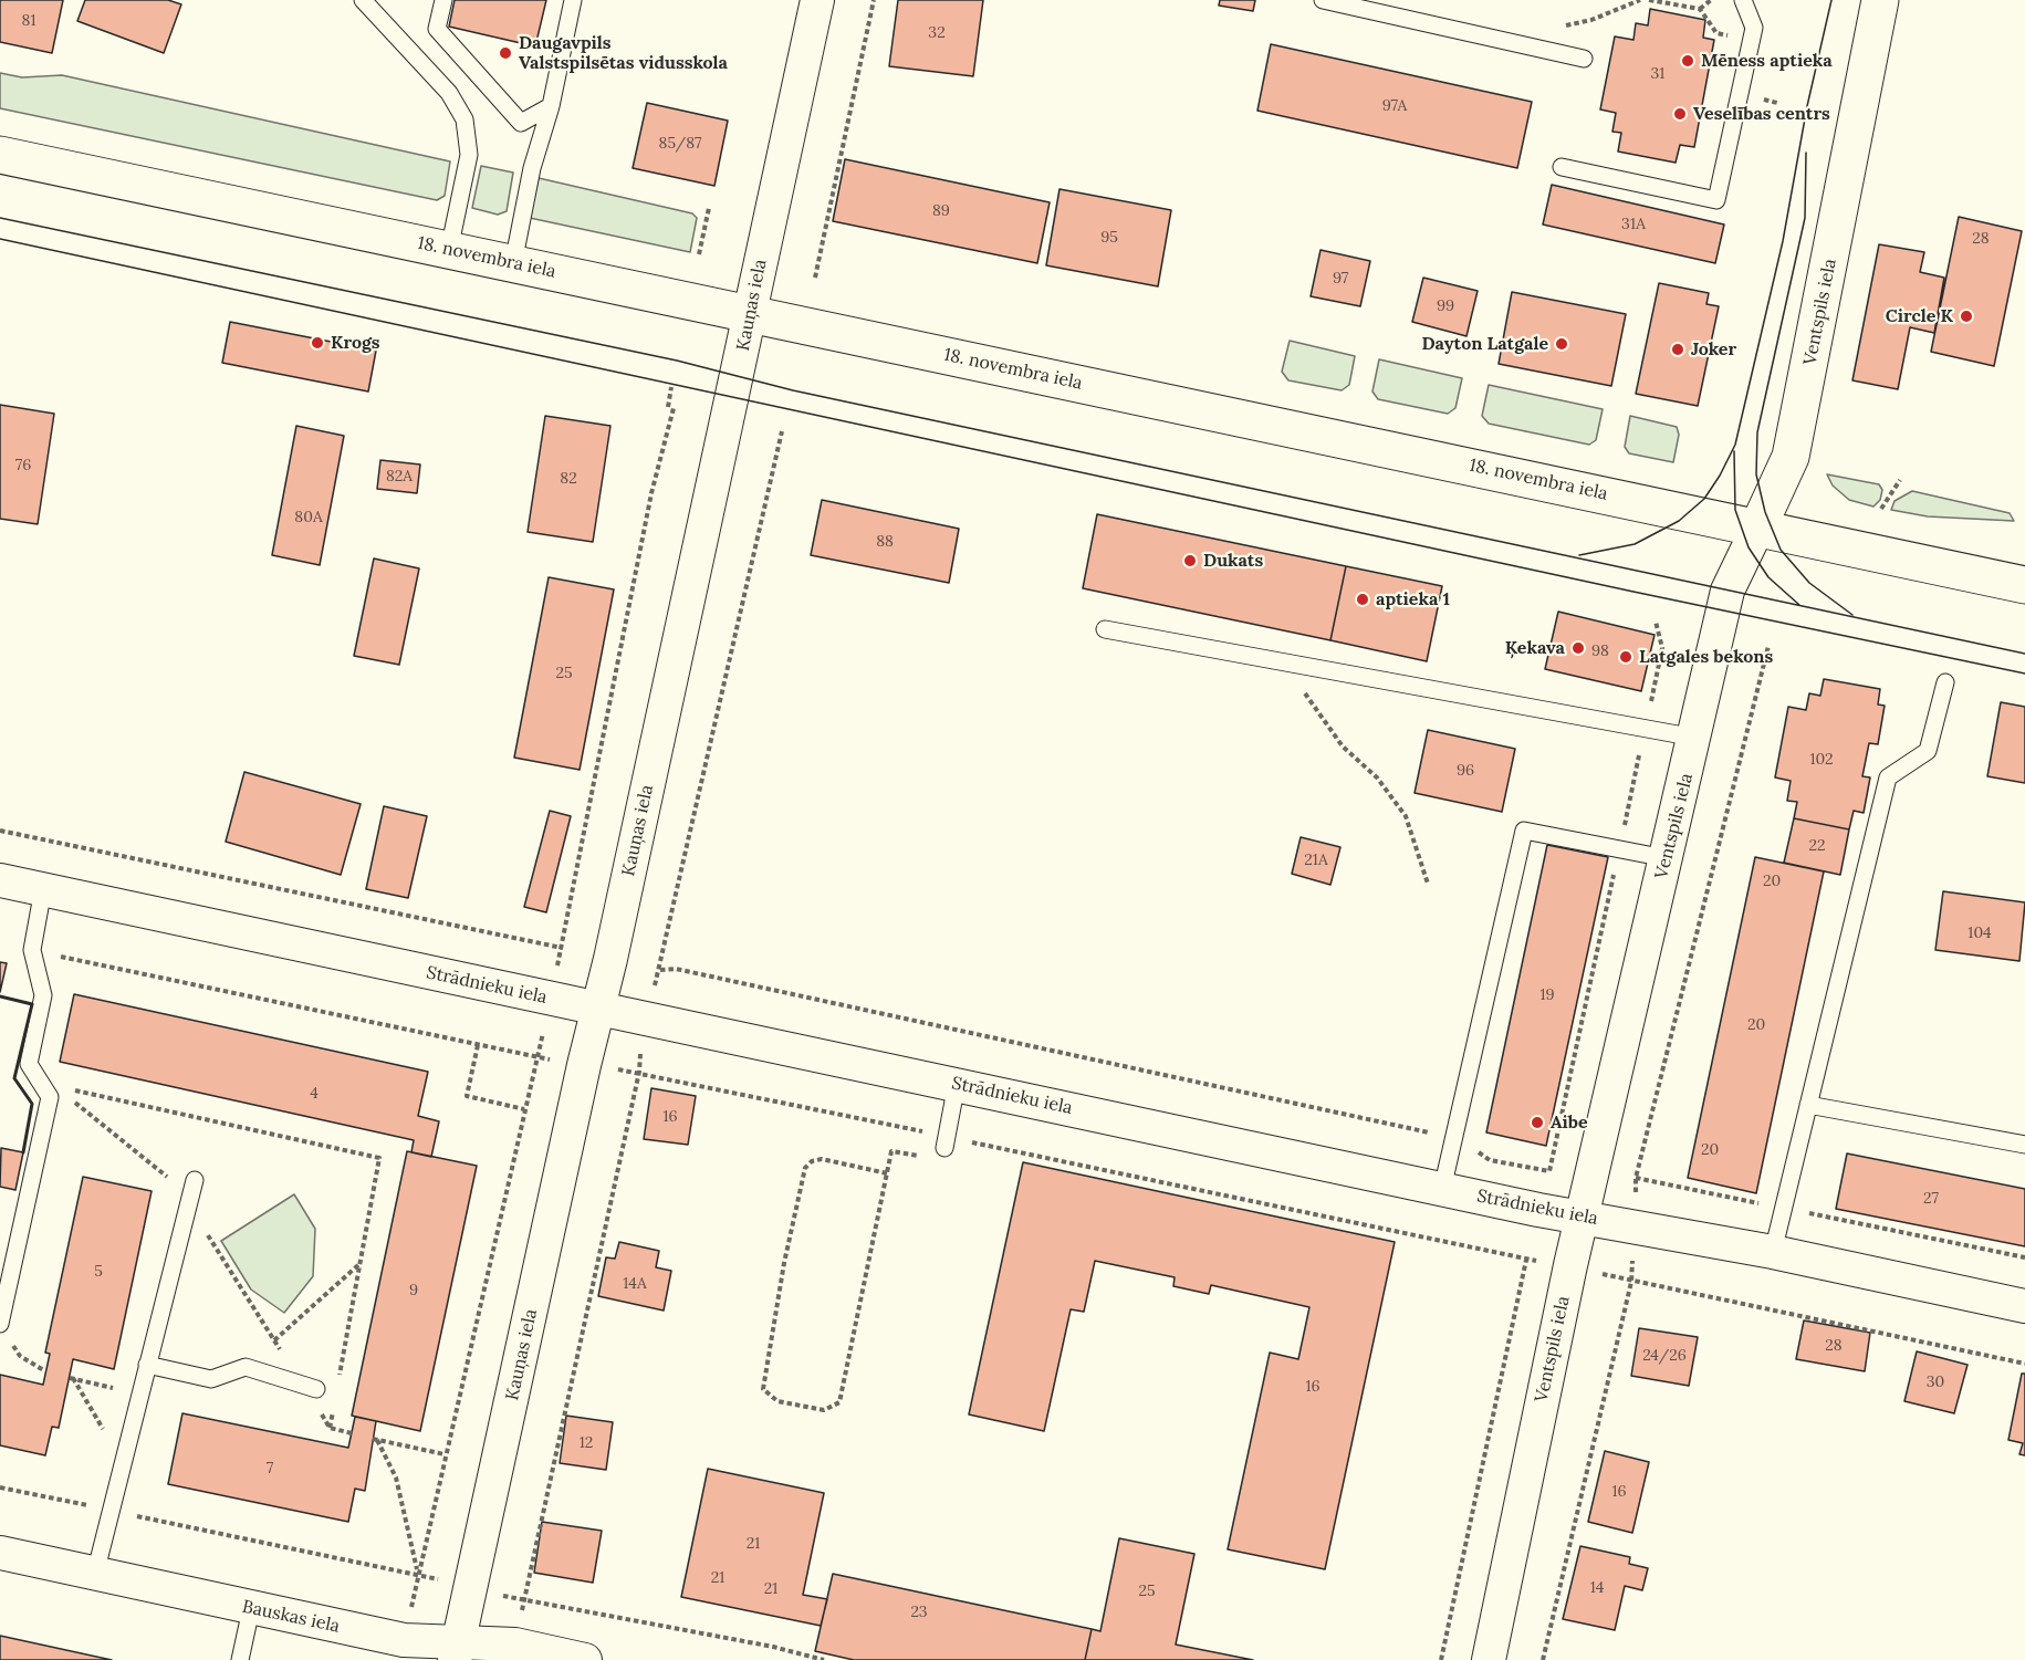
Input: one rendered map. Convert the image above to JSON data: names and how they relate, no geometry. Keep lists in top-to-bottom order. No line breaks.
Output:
{"streets":{"main road":["18. novembra iela","Ventspils iela"],"street":["Kauņas iela","Strādnieku iela","Bauskas iela"]},"crossings":[["18. novembra iela","Kauņas iela"],["18. novembra iela","Ventspils iela"],["Kauņas iela","Strādnieku iela"],["Kauņas iela","Bauskas iela"],["Ventspils iela","Strādnieku iela"]],"places":["Daugavpils Valstspilsētas vidusskola","Mēness aptieka","Veselības centrs","Circle K","Krogs","Dayton Latgale","Joker","Dukats","aptieka 1","Ķekava","Latgales bekons","Aibe"],"house_numbers":["81","32","31","97A","85/87","89","31A","95","28","97","99","76","82A","82","80A","88","98","25","102","96","22","21A","20","104","19","20","4","16","20","27","5","14A","9","28","24/26","30","16","12","7","16","21","21","14","21","25","23"]}
